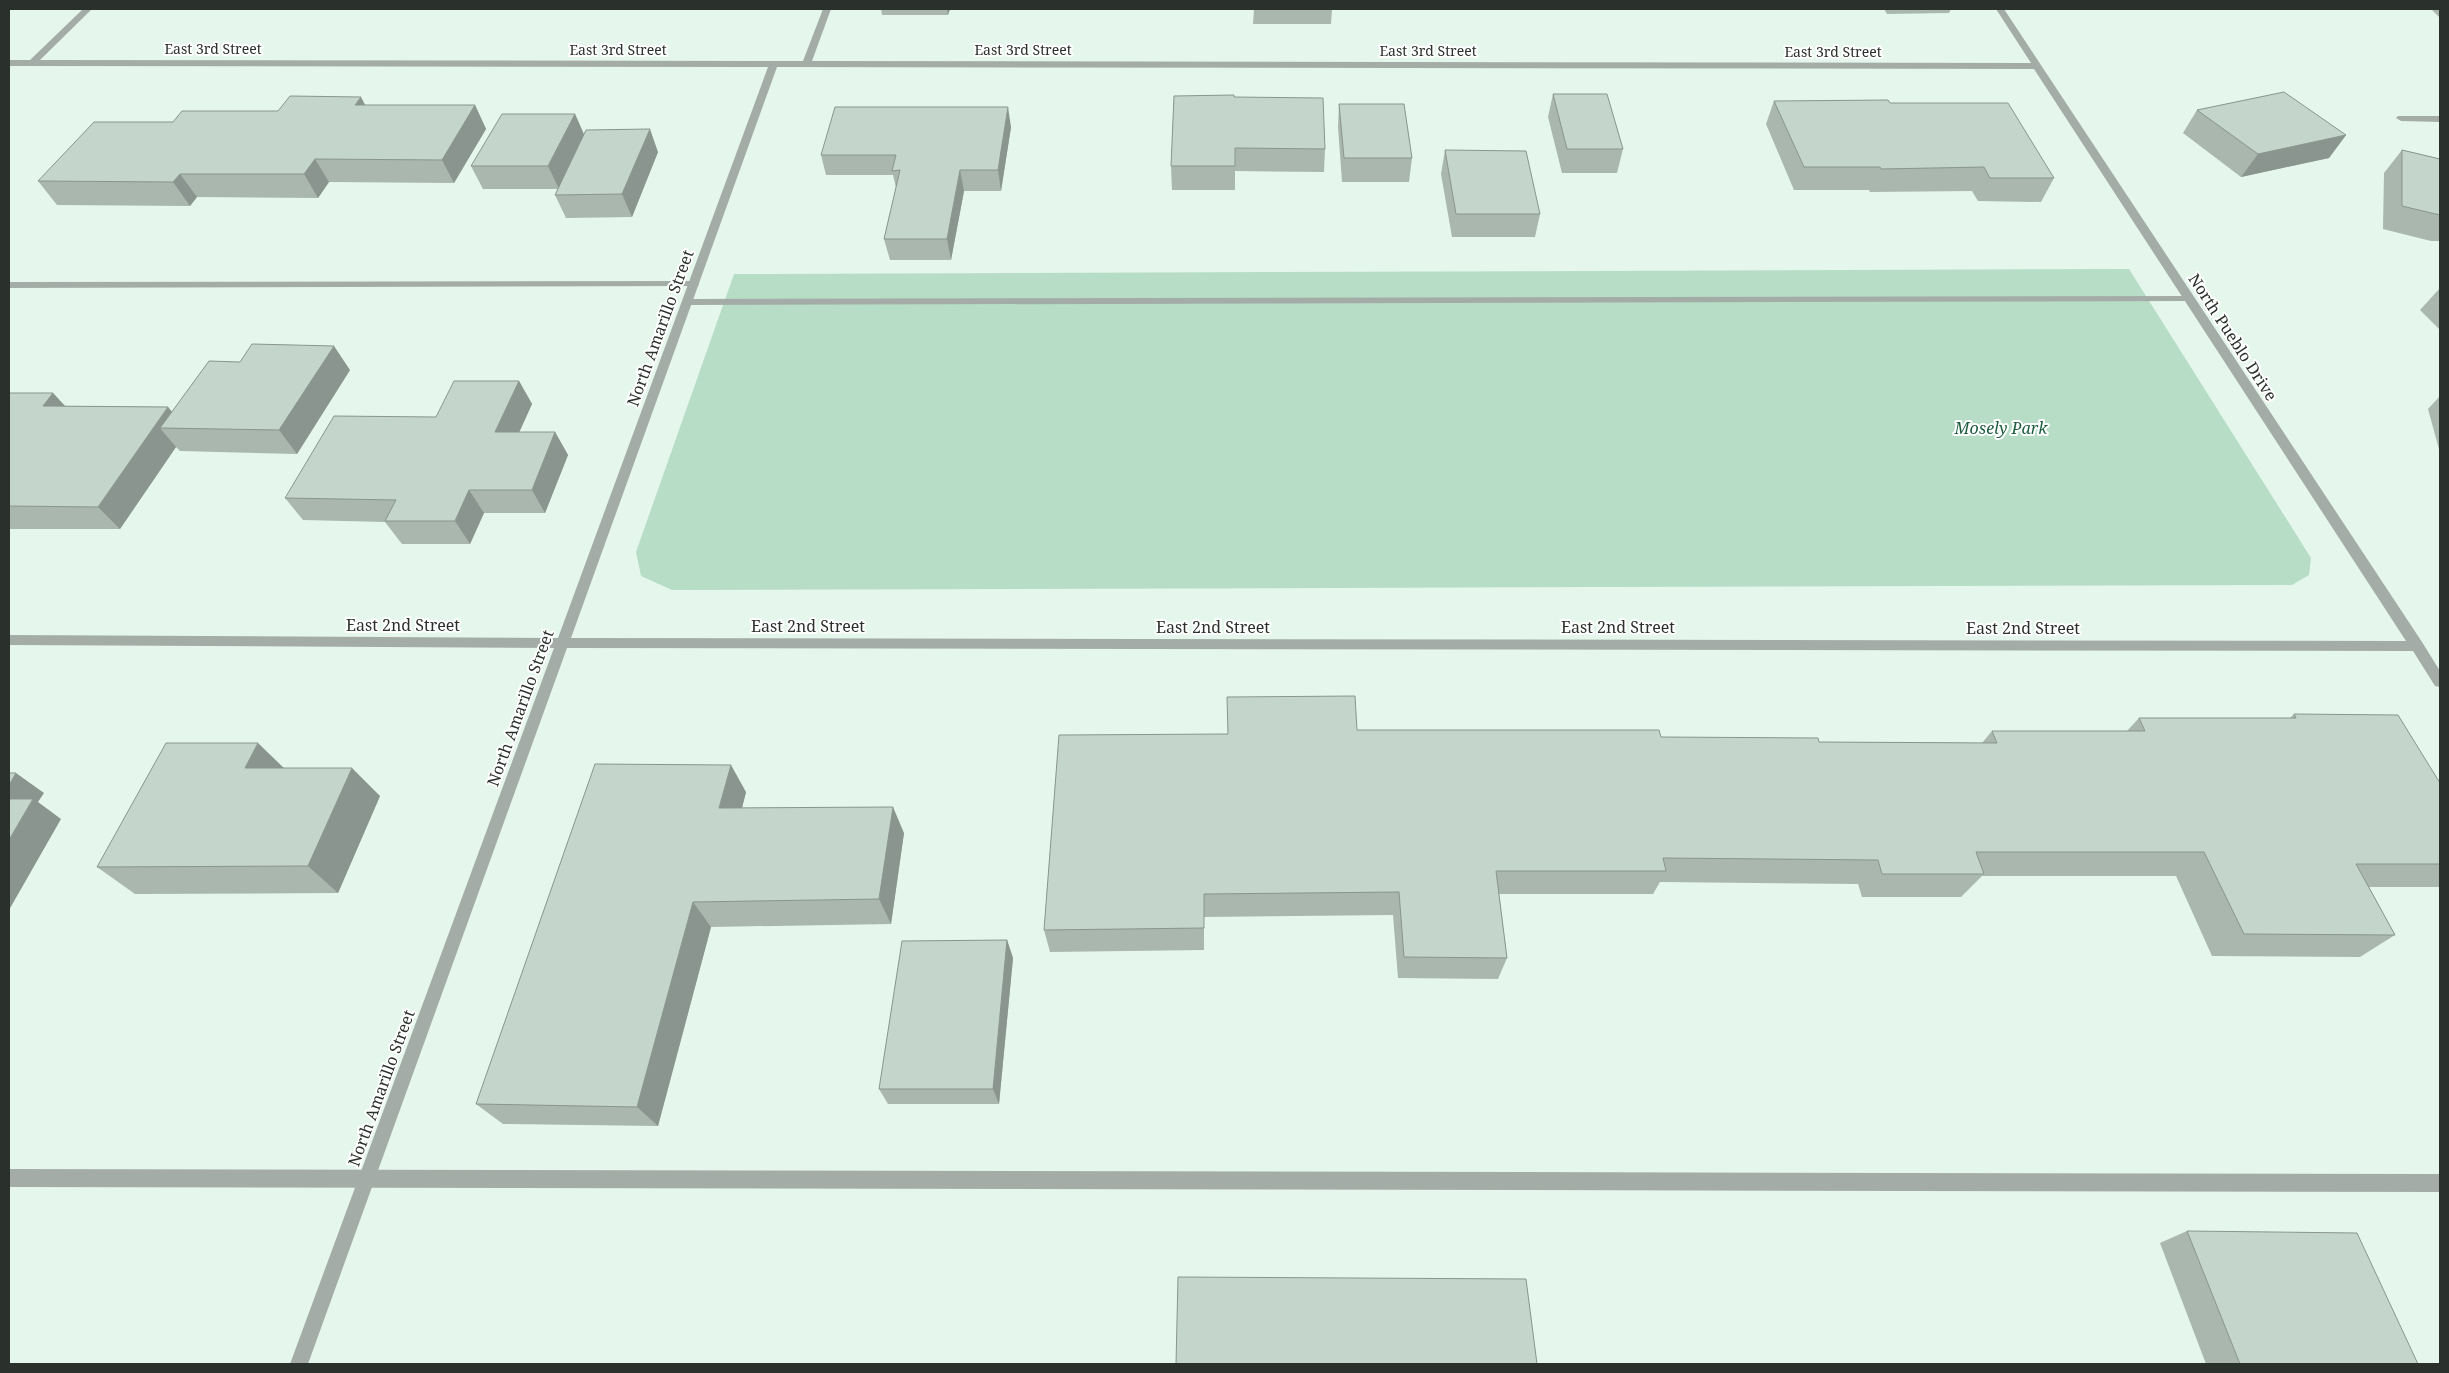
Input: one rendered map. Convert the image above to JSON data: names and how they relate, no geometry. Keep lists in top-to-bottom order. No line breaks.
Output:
{"streets":{"street":["East 3rd Street","North Amarillo Street","North Pueblo Drive","East 2nd Street"]},"crossings":[["East 3rd Street","North Amarillo Street"],["East 3rd Street","North Pueblo Drive"],["North Amarillo Street","East 2nd Street"],["North Pueblo Drive","East 2nd Street"]],"parks":["Mosely Park"]}
